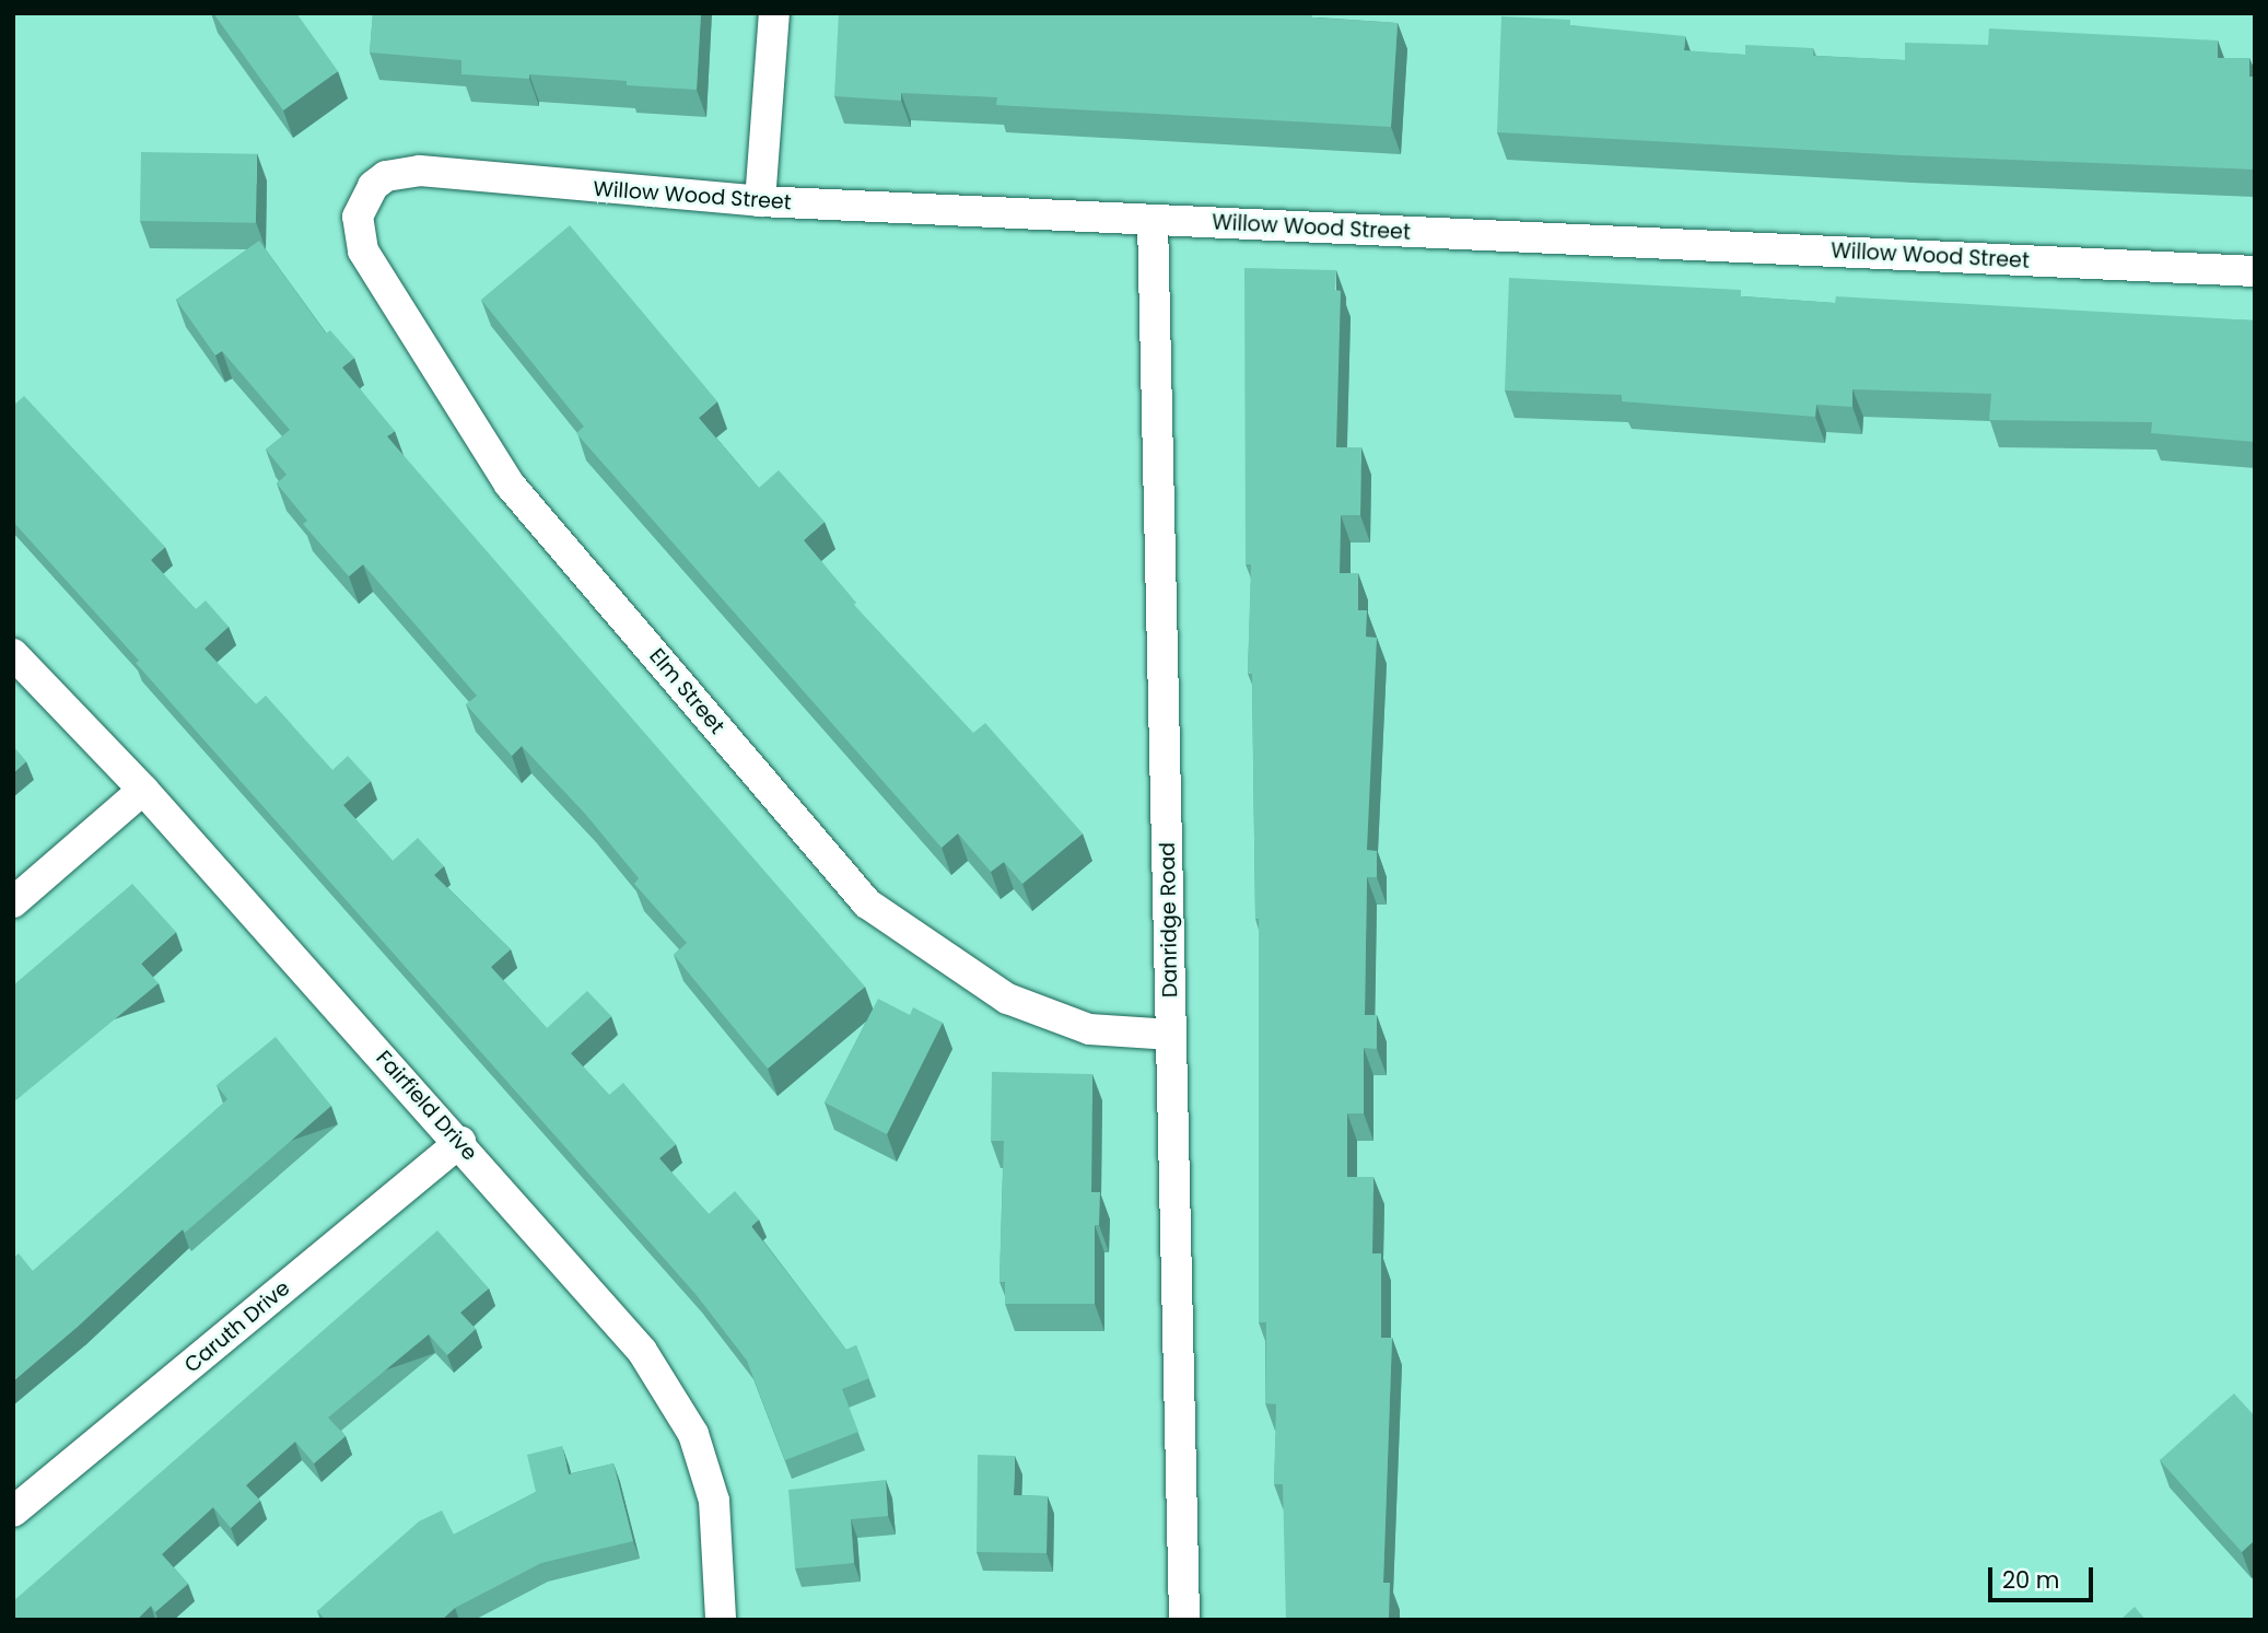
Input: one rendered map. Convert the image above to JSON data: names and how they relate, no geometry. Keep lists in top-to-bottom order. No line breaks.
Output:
{"streets":{"street":["Willow Wood Street","Elm Street","Danridge Road","Fairfield Drive","Caruth Drive"]},"crossings":[["Willow Wood Street","Elm Street"],["Willow Wood Street","Danridge Road"],["Elm Street","Danridge Road"],["Fairfield Drive","Caruth Drive"]],"scale_bar":"20 m"}
